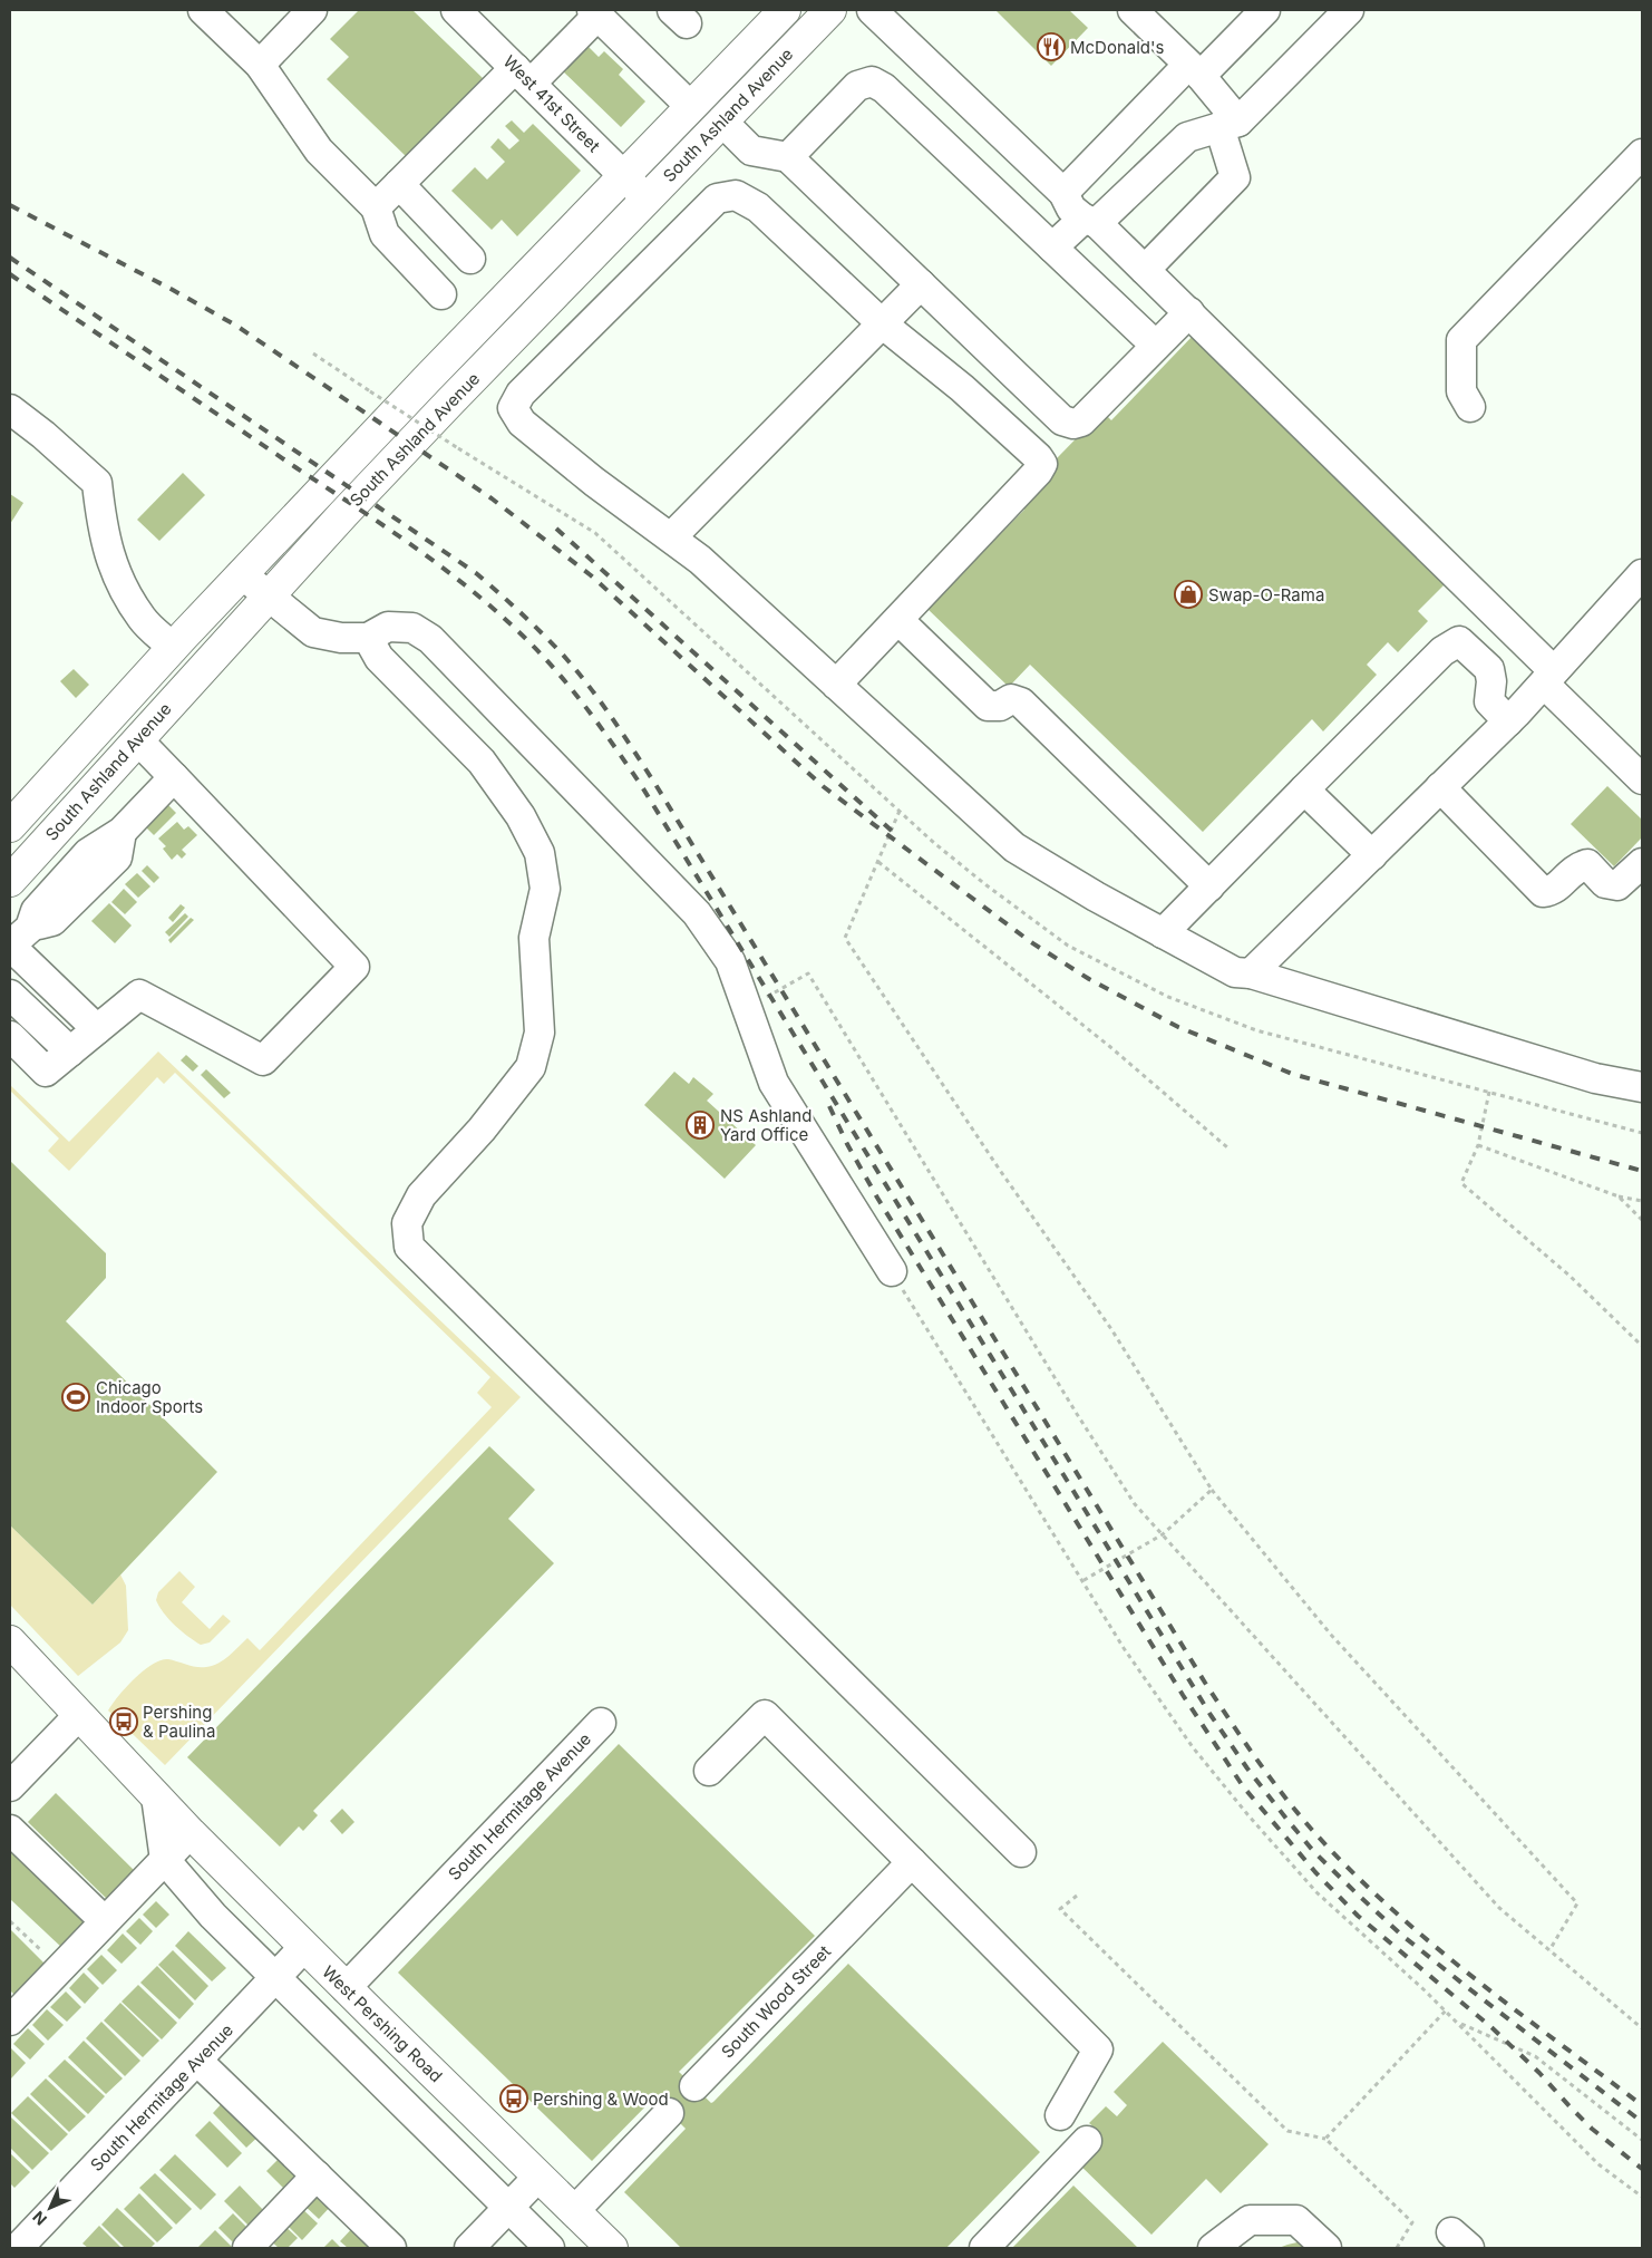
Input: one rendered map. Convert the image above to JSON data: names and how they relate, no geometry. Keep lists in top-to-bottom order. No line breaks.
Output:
{"streets":{"main road":["South Ashland Avenue","West Pershing Road"],"street":["West 41st Street","South Hermitage Avenue","South Wood Street"]},"crossings":[["West 41st Street","South Ashland Avenue"],["South Hermitage Avenue","West Pershing Road"]],"places":{"restaurant":["McDonald's"],"shop":["Swap-O-Rama"],"building":["NS Ashland Yard Office"],"sports":["Chicago Indoor Sports"],"bus stop":["Pershing & Paulina","Pershing & Wood"]},"north":"bottom left"}
